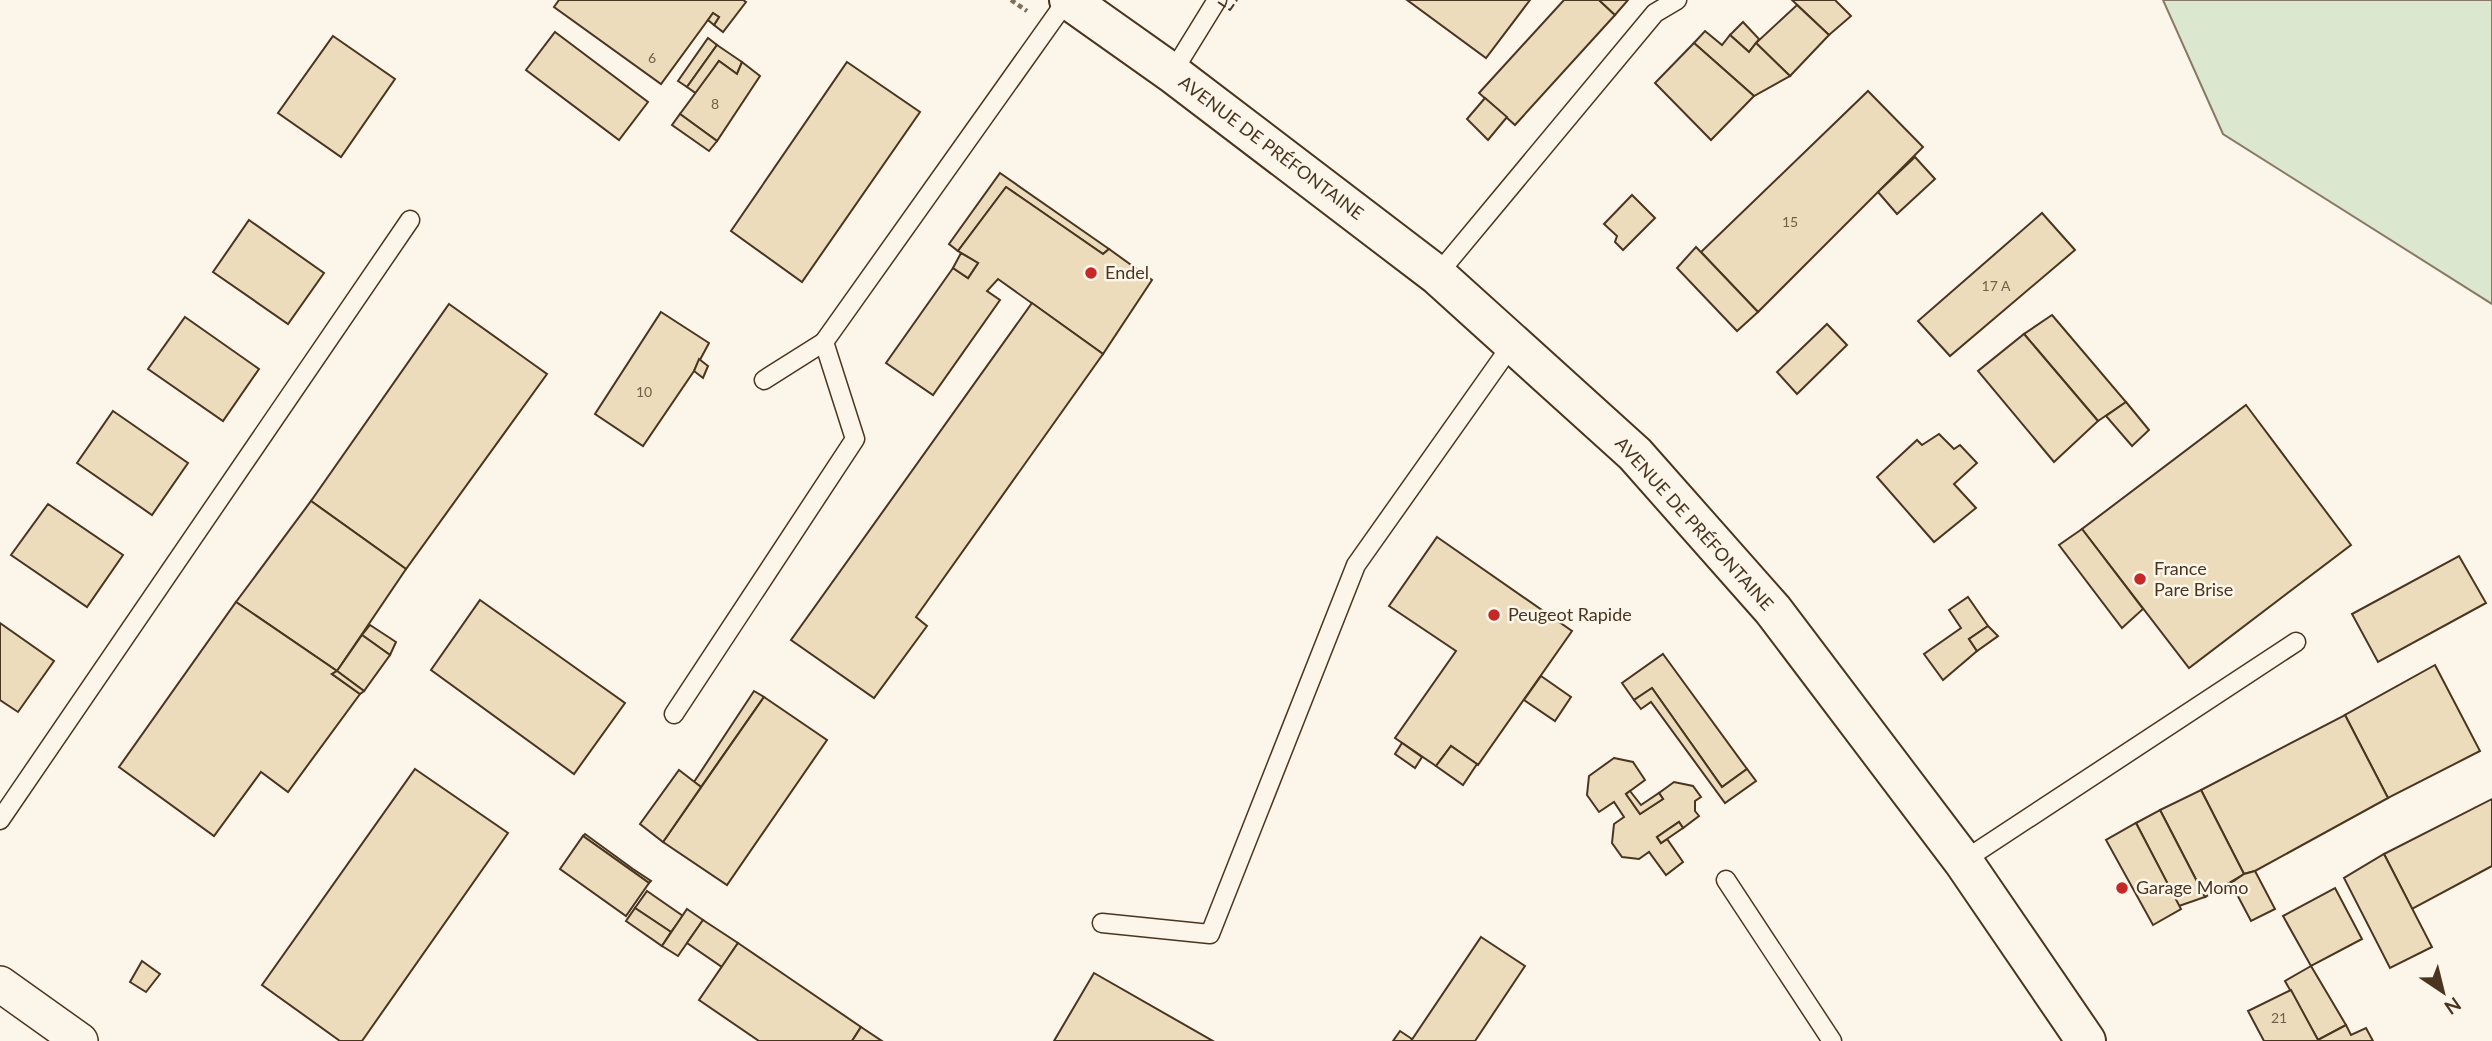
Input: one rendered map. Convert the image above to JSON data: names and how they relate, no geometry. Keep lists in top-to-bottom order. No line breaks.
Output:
{"streets":{"main road":["AVENUE DE PRÉFONTAINE"]},"places":["Endel","France Pare Brise","Peugeot Rapide","Garage Momo"],"house_numbers":["6","8","15","17 A","10","21"],"north":"bottom right"}
